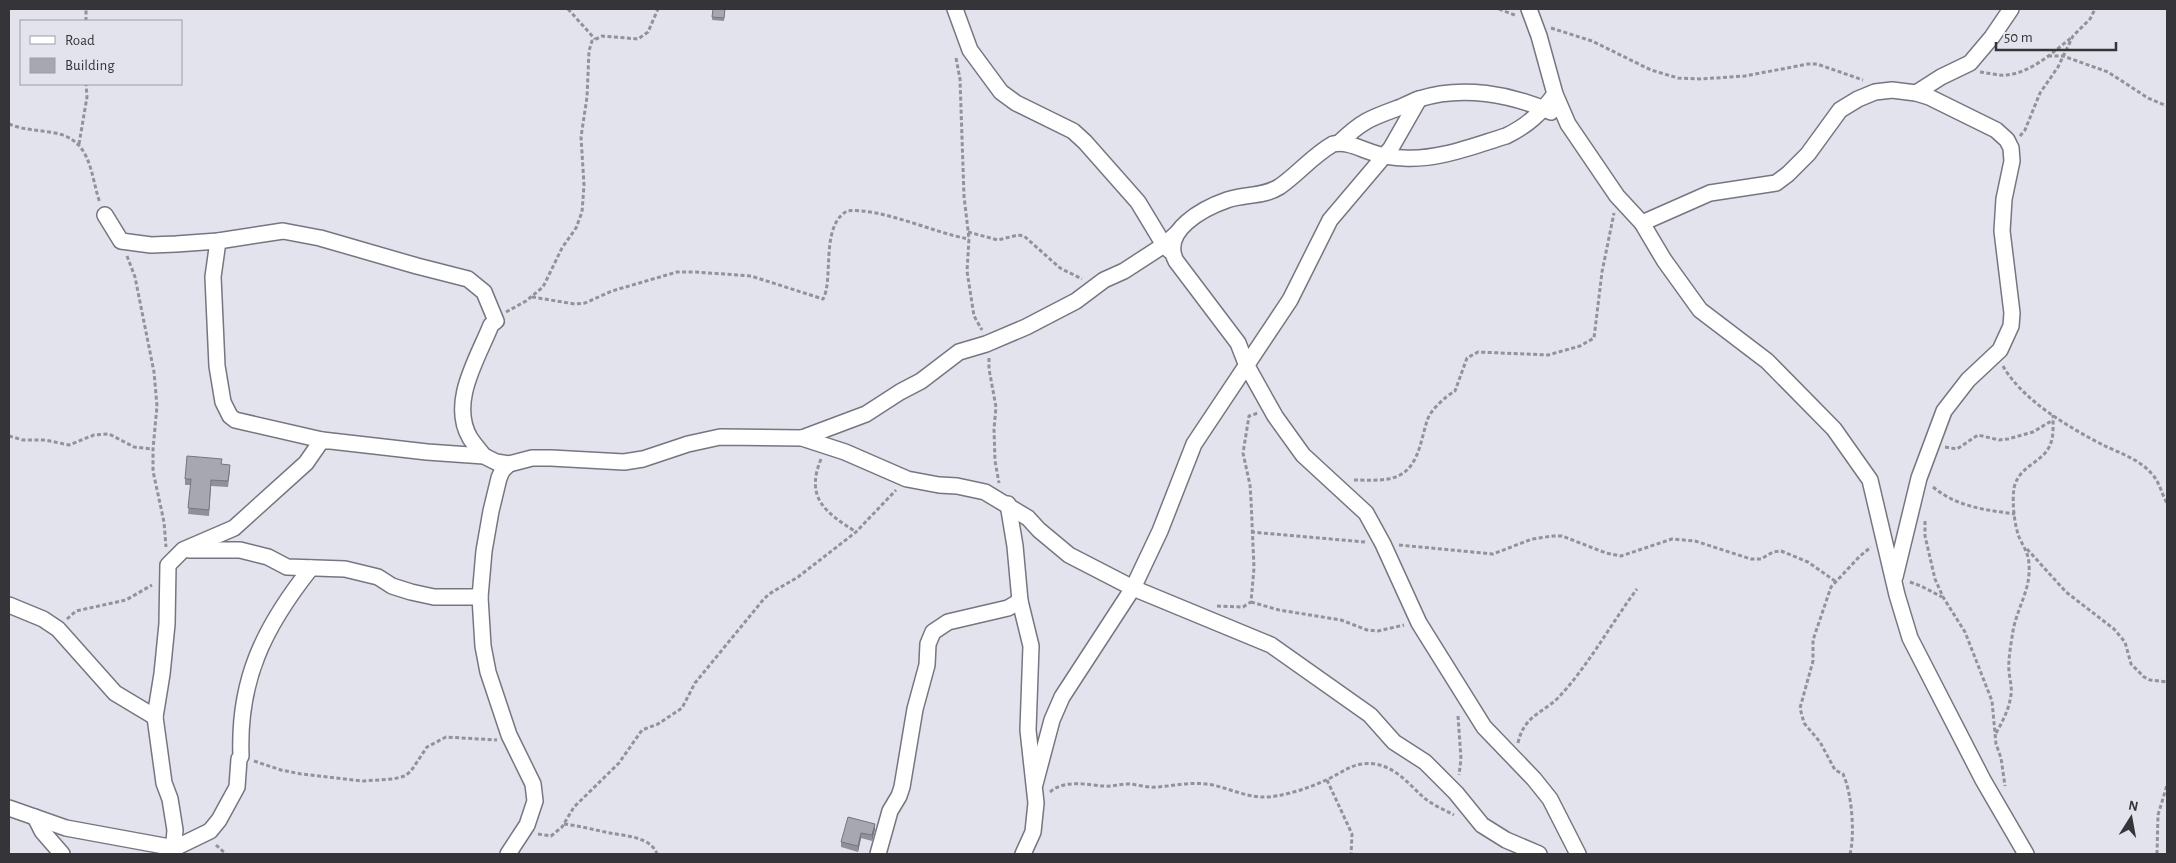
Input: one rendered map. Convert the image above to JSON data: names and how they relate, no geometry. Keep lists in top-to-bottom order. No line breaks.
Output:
{"legend":["Road","Building"],"scale_bar":"50 m","north":"top"}
